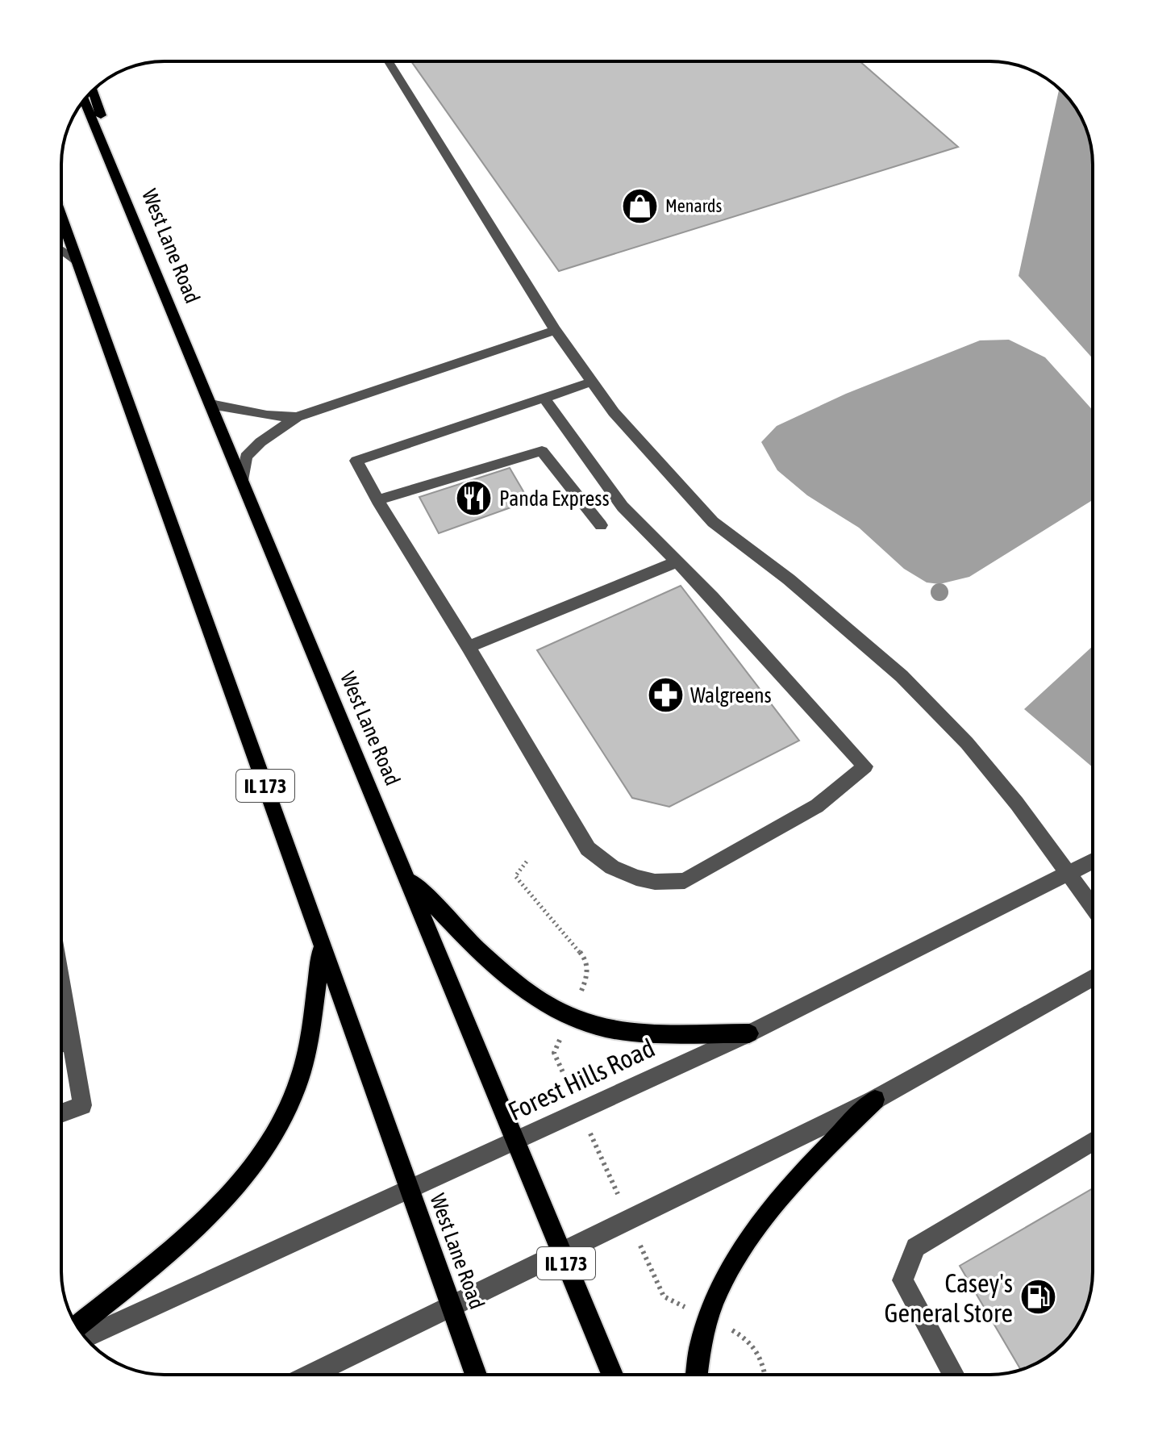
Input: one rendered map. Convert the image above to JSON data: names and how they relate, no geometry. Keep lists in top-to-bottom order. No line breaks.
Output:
{"streets":{"main road":["West Lane Road","IL 173"],"street":["Forest Hills Road"]},"crossings":[["West Lane Road","Forest Hills Road"]],"places":{"shop":["Menards"],"restaurant":["Panda Express"],"pharmacy":["Walgreens"],"fuel station":["Casey's General Store"]}}
